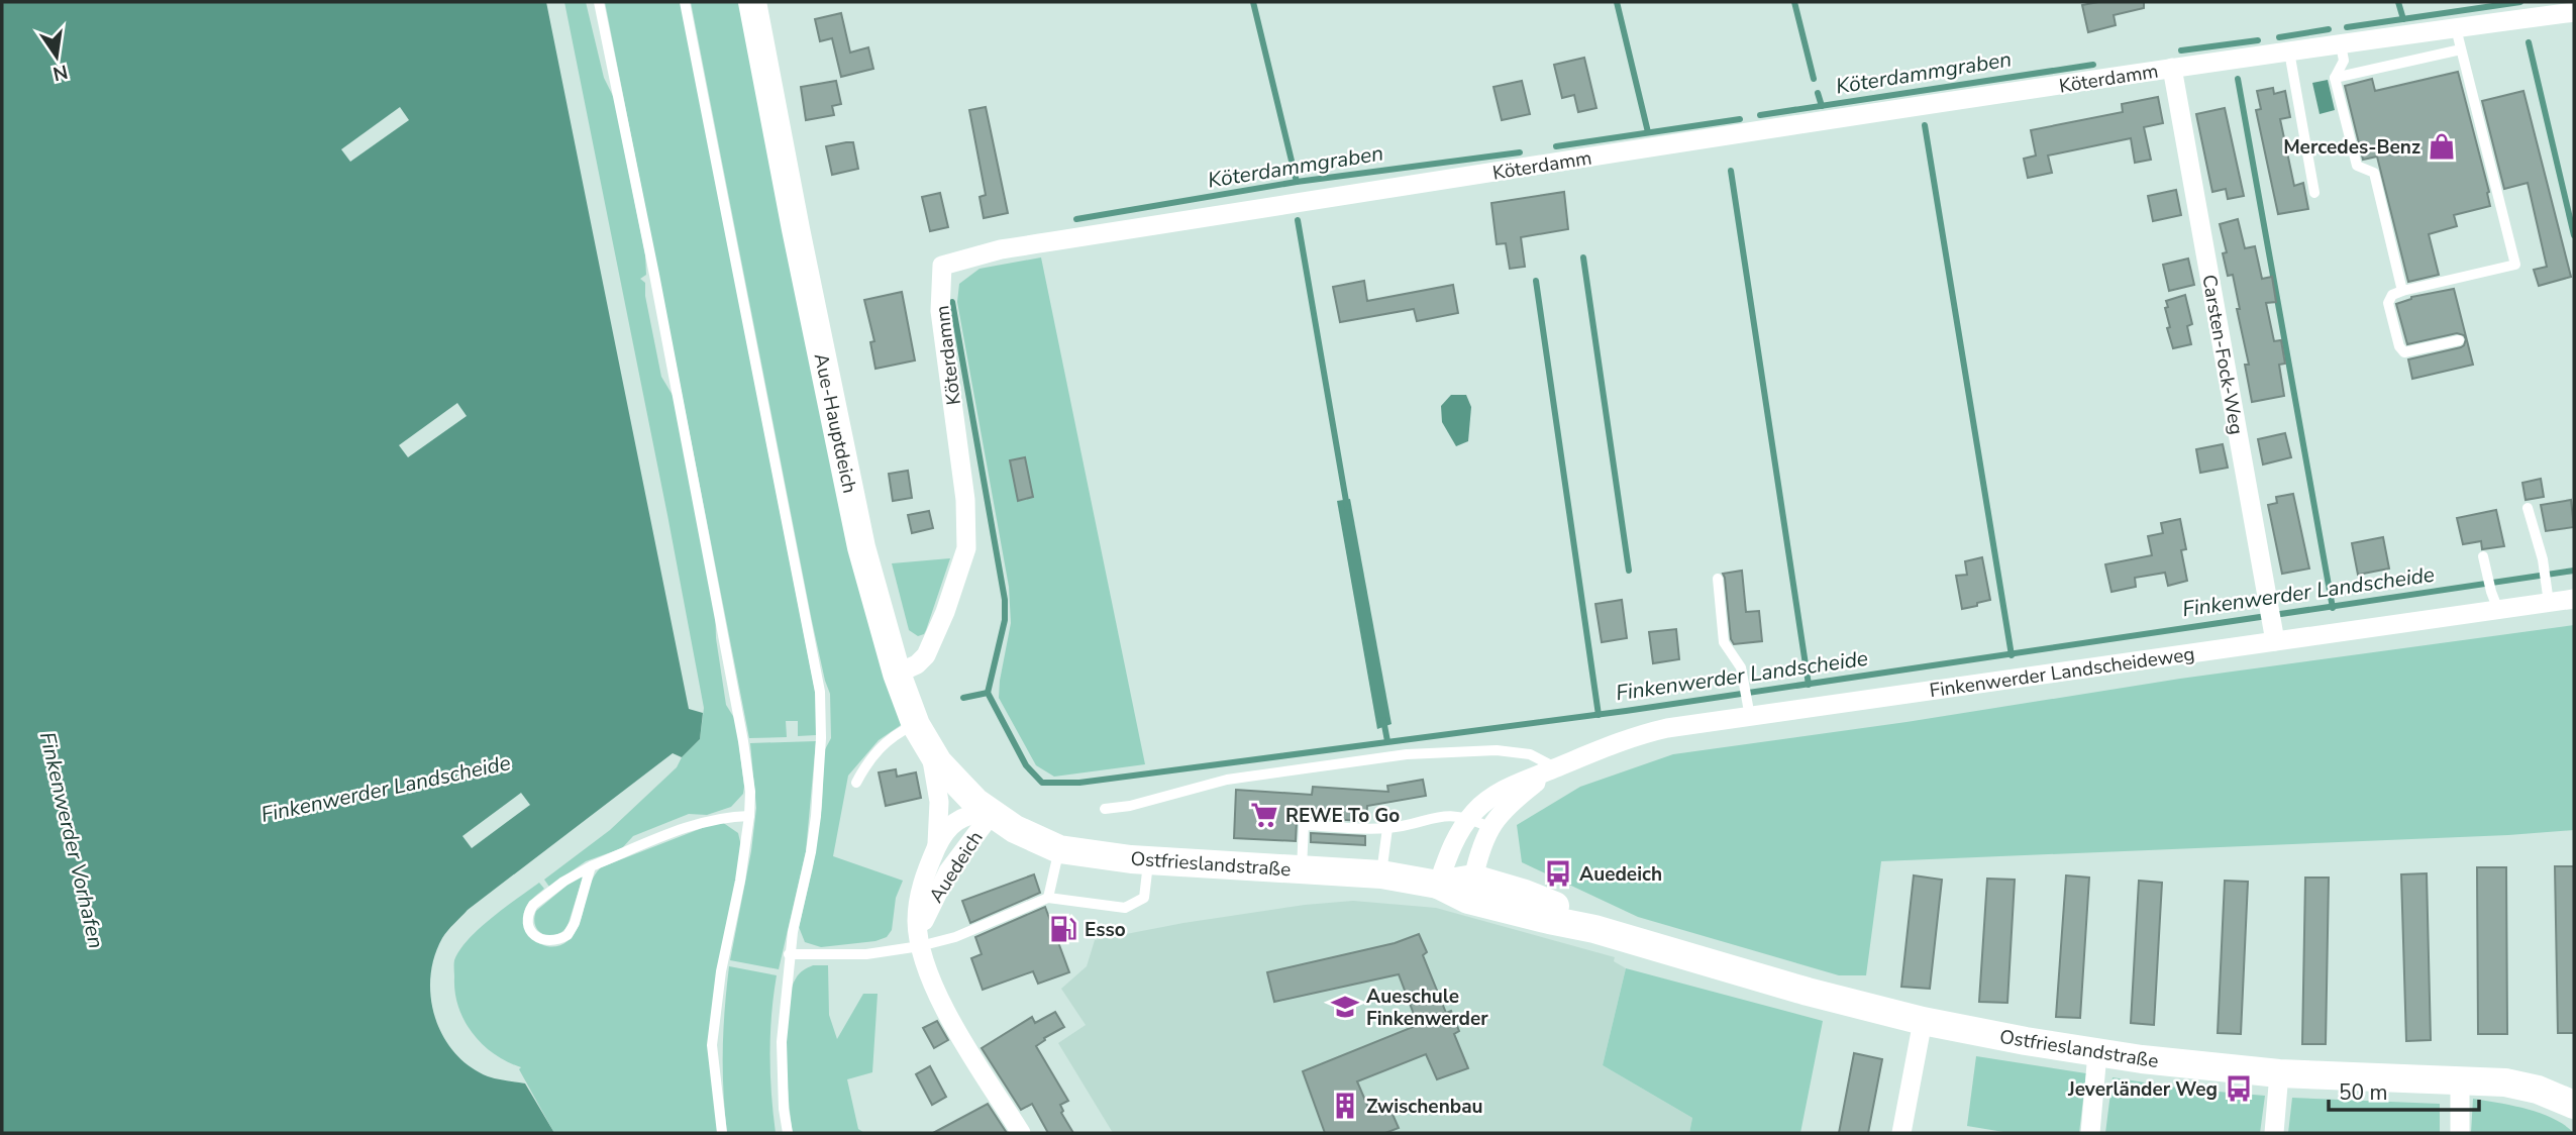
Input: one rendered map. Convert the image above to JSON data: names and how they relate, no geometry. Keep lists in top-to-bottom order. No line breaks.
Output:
{"streets":{"street":["Köterdamm","Carsten-Fock-Weg","Aue-Hauptdeich","Finkenwerder Landscheideweg","Ostfrieslandstraße","Auedeich"]},"crossings":[["Köterdamm","Carsten-Fock-Weg"],["Köterdamm","Aue-Hauptdeich"],["Carsten-Fock-Weg","Finkenwerder Landscheideweg"],["Aue-Hauptdeich","Ostfrieslandstraße"],["Aue-Hauptdeich","Auedeich"],["Finkenwerder Landscheideweg","Ostfrieslandstraße"],["Ostfrieslandstraße","Auedeich"]],"water":["Köterdammgraben","Finkenwerder Landscheide","Finkenwerder Vorhafen"],"places":{"shop":["Mercedes-Benz"],"supermarket":["REWE To Go"],"bus stop":["Auedeich","Jeverländer Weg"],"fuel station":["Esso"],"school or university":["Aueschule Finkenwerder"],"building":["Zwischenbau"]},"scale_bar":"50 m","north":"bottom"}
